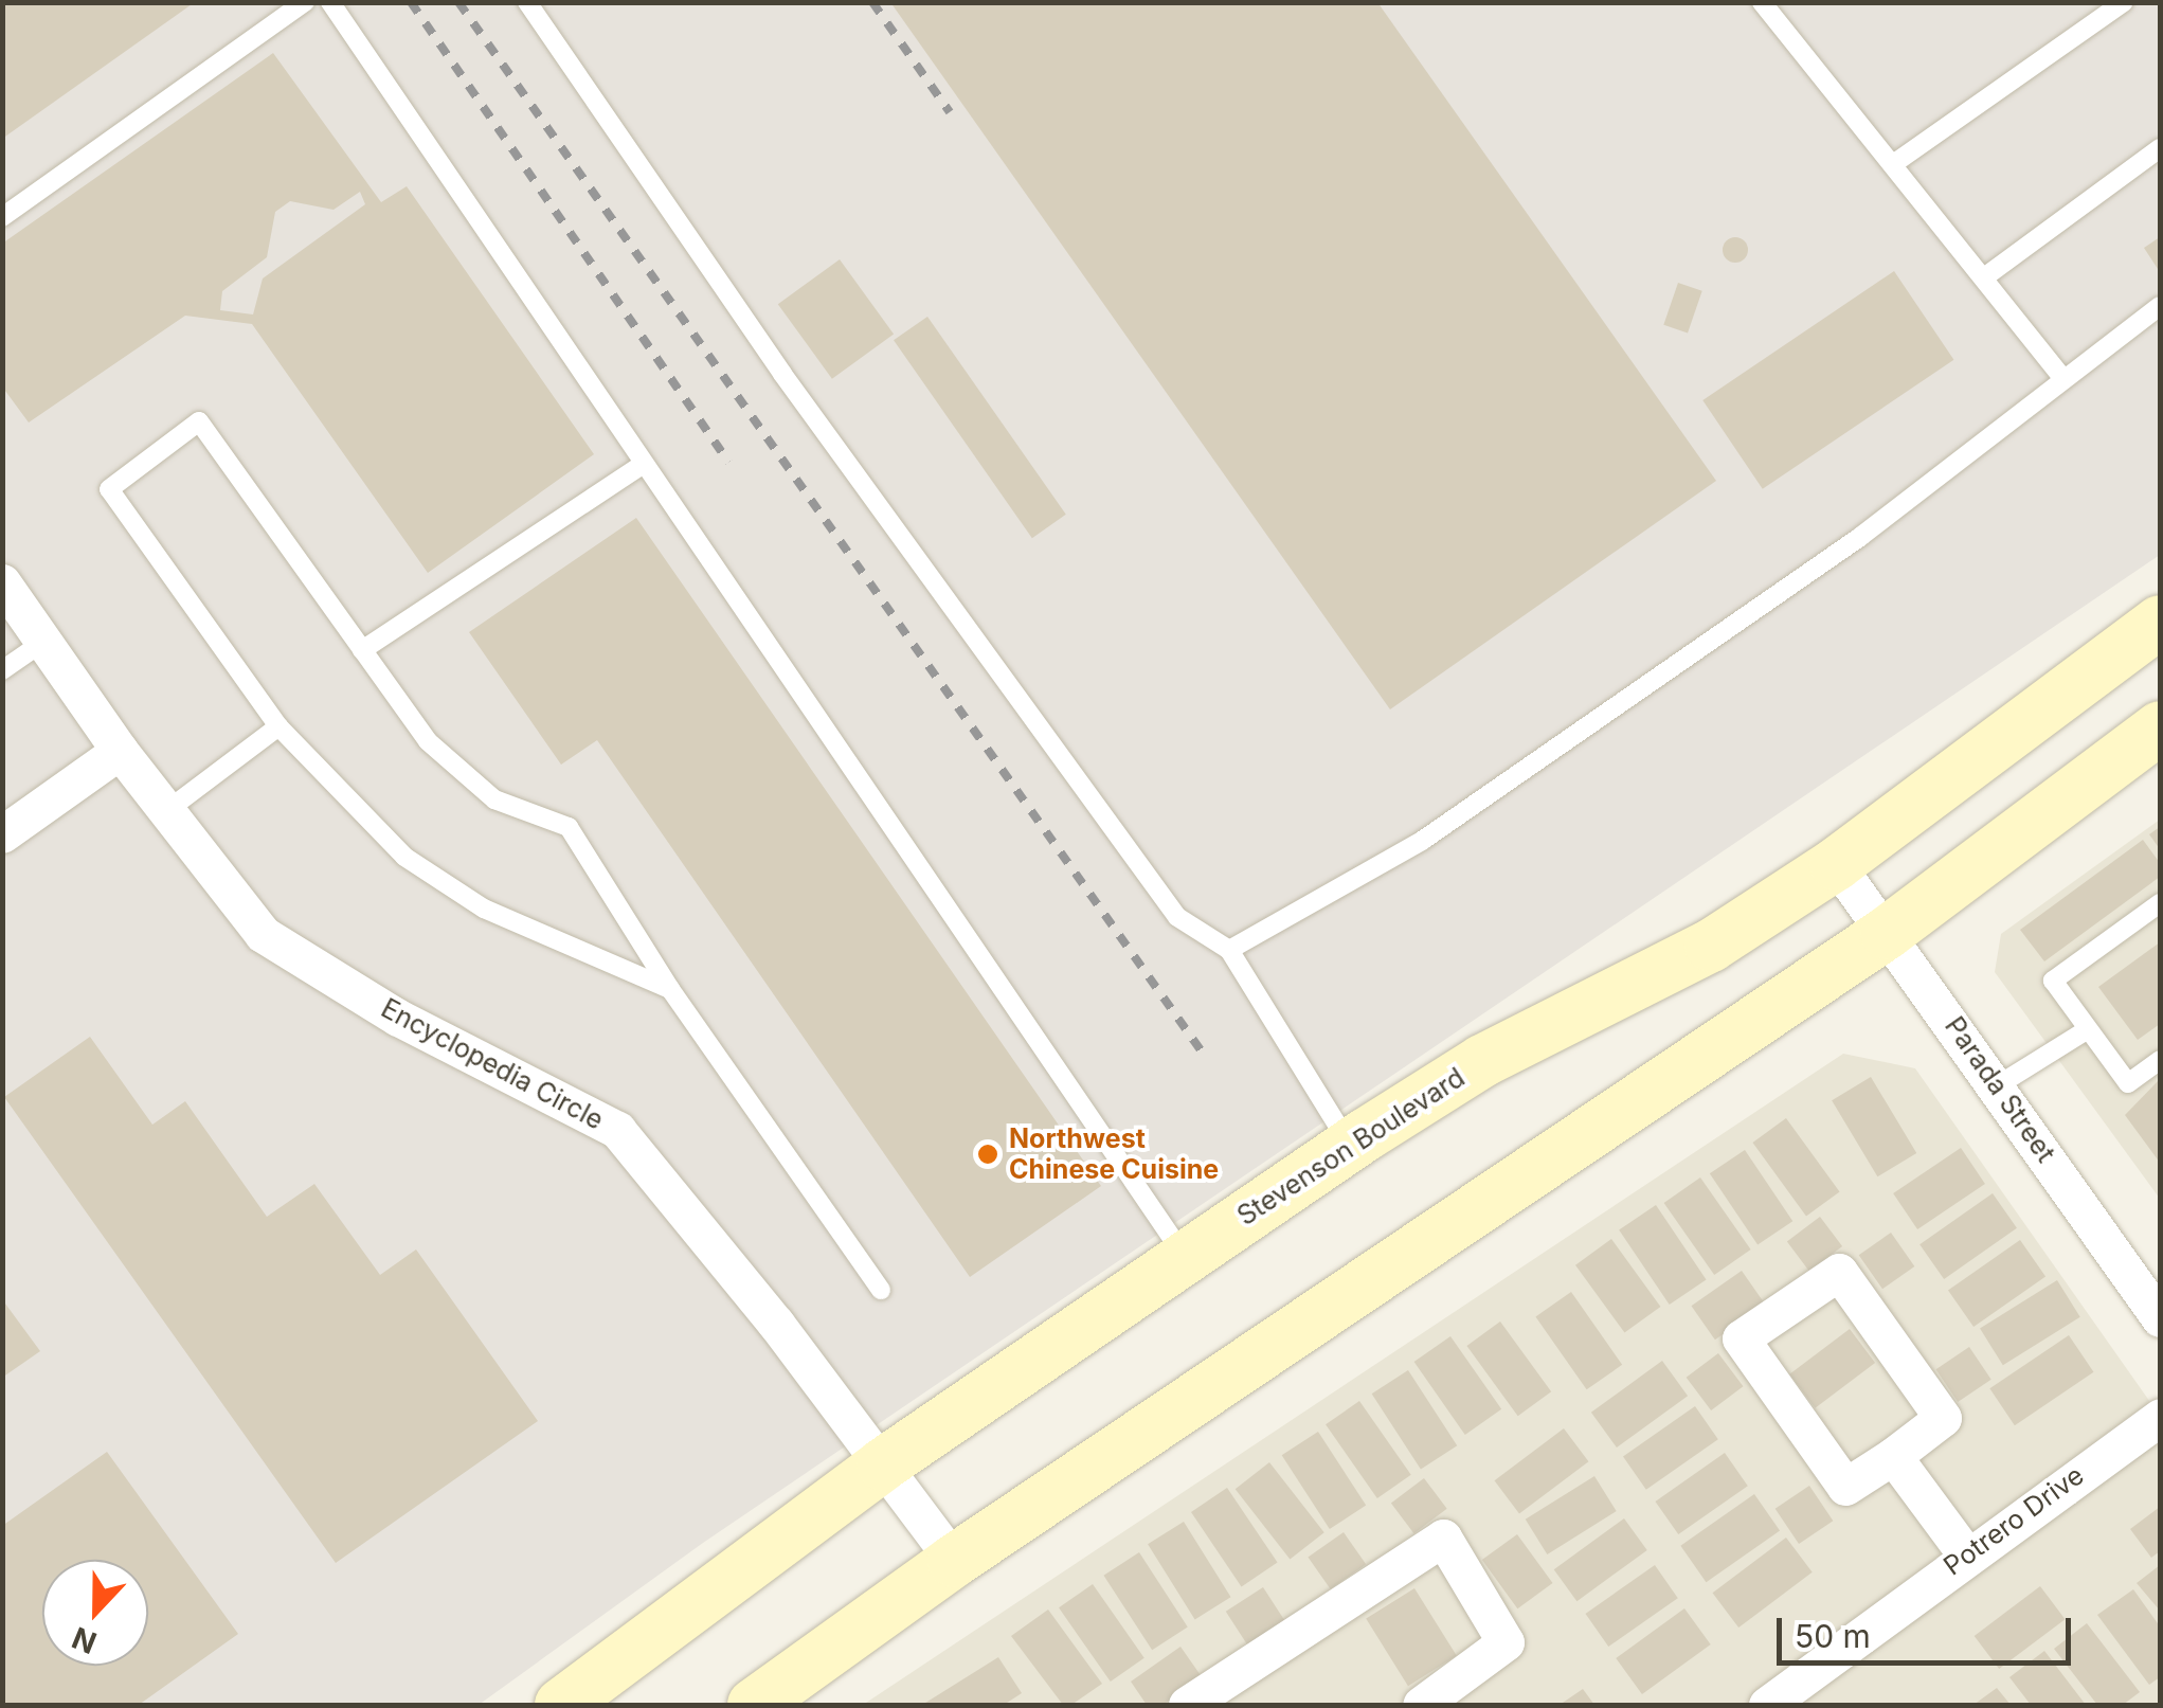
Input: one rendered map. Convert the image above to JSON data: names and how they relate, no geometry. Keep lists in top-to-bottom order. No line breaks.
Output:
{"streets":{"main road":["Stevenson Boulevard"],"street":["Encyclopedia Circle","Parada Street","Potrero Drive"]},"crossings":[["Encyclopedia Circle","Stevenson Boulevard"],["Parada Street","Stevenson Boulevard"]],"places":["Northwest Chinese Cuisine"],"scale_bar":"50 m","north":"bottom"}
